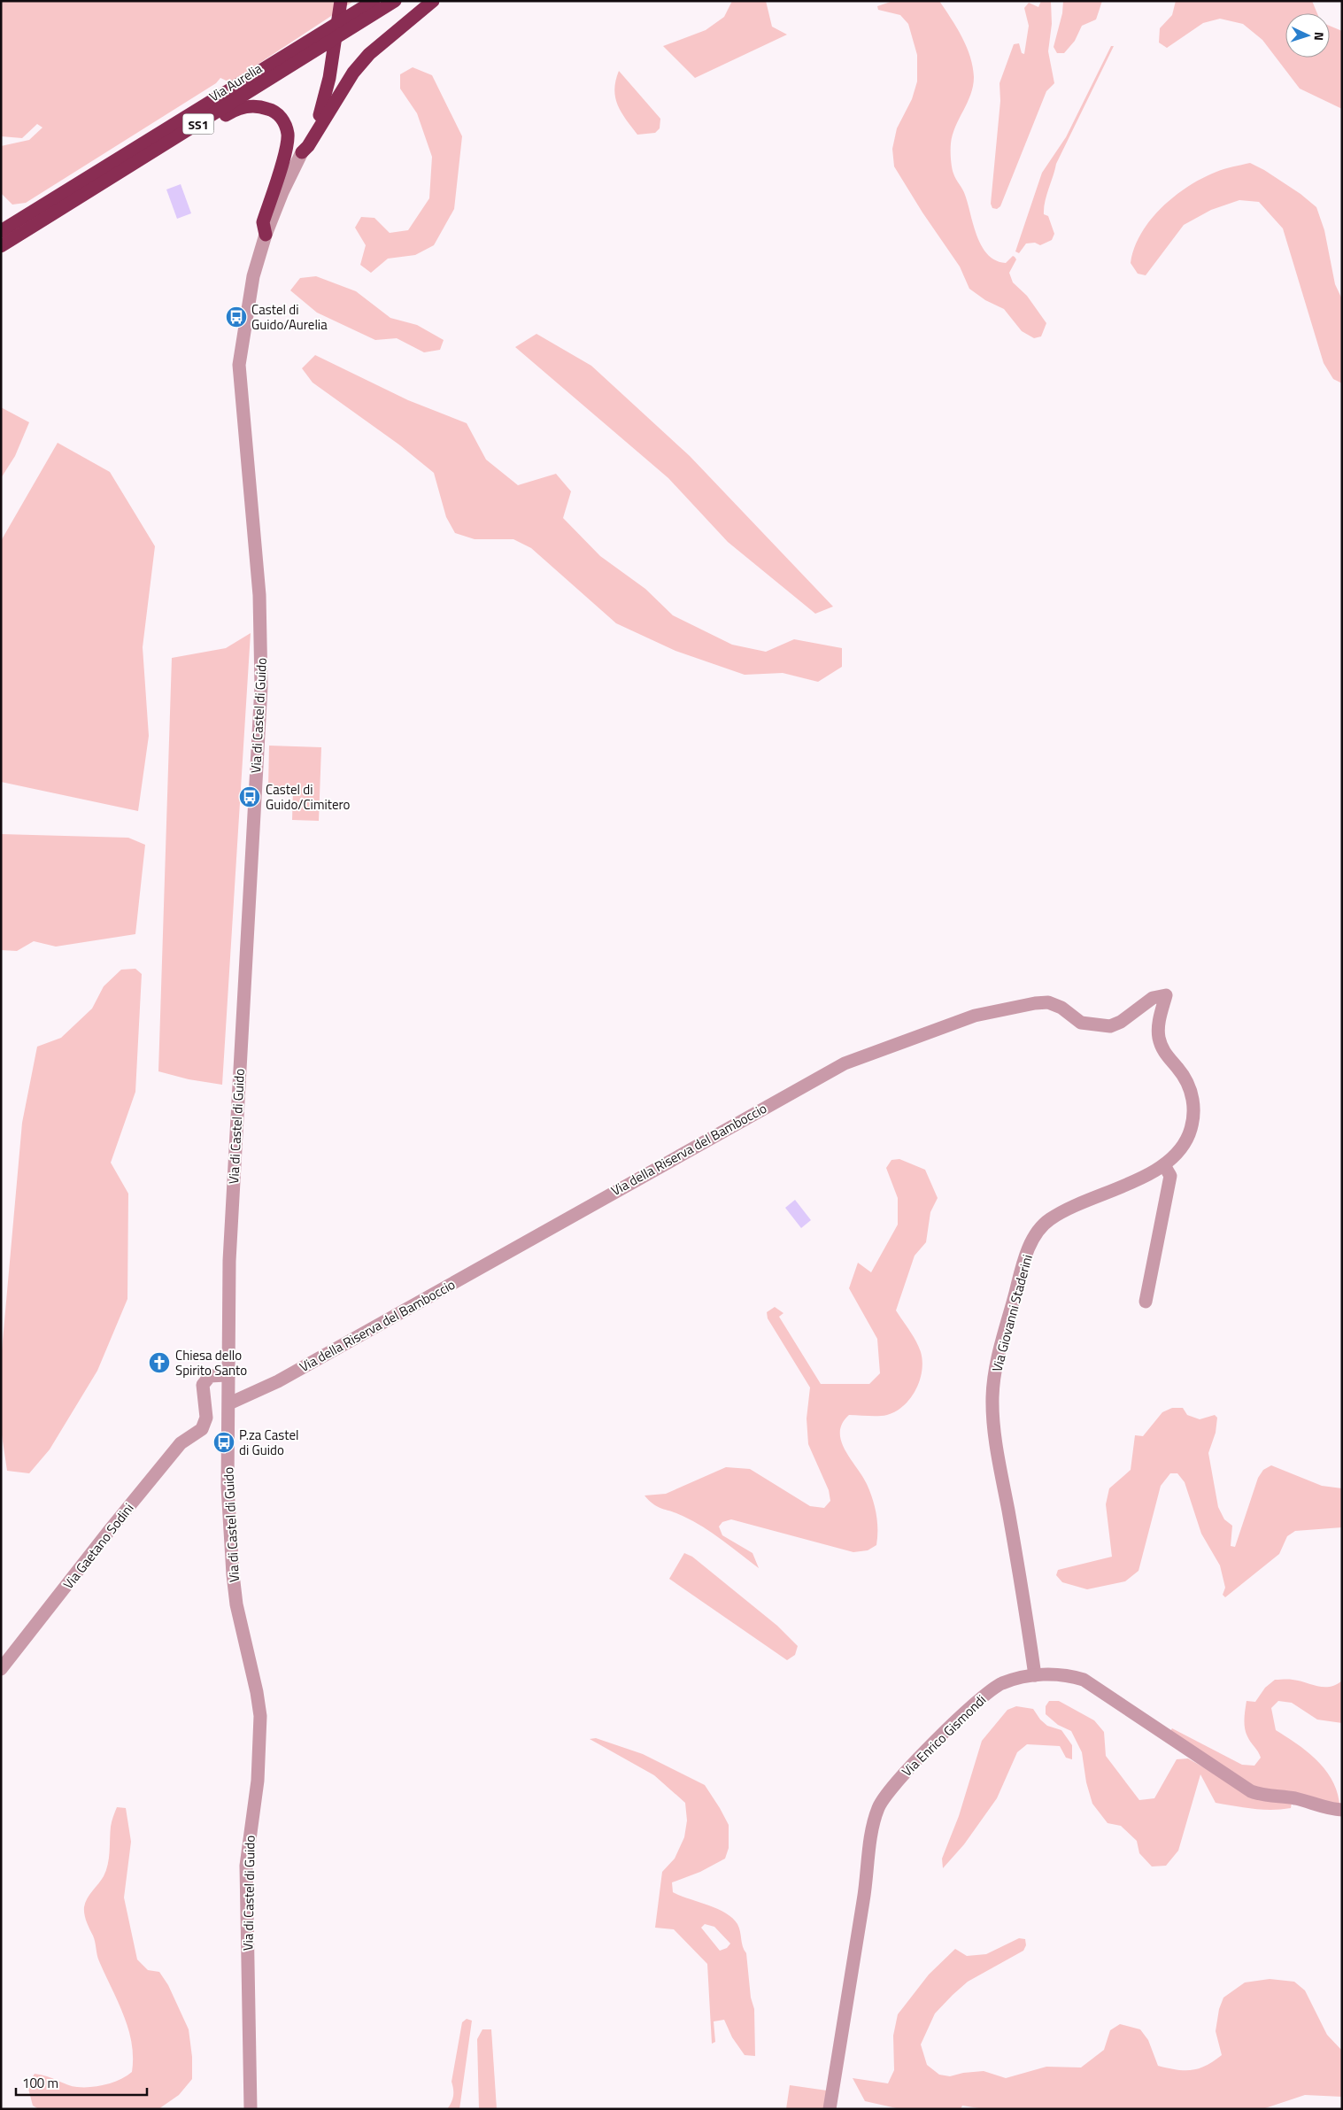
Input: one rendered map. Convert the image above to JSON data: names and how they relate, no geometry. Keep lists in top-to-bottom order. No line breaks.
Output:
{"streets":{"highway":["Via Aurelia","SS1"],"street":["Via di Castel di Guido","Via della Riserva del Bamboccio","Via Giovanni Staderini","Via Gaetano Sodini","Via Enrico Gismondi"]},"crossings":[["Via di Castel di Guido","Via della Riserva del Bamboccio"],["Via di Castel di Guido","Via Gaetano Sodini"],["Via della Riserva del Bamboccio","Via Giovanni Staderini"],["Via Giovanni Staderini","Via Enrico Gismondi"]],"places":{"bus stop":["Castel di Guido/Aurelia","Castel di Guido/Cimitero","P.za Castel di Guido"],"church":["Chiesa dello Spirito Santo"]},"scale_bar":"100 m","north":"right"}
